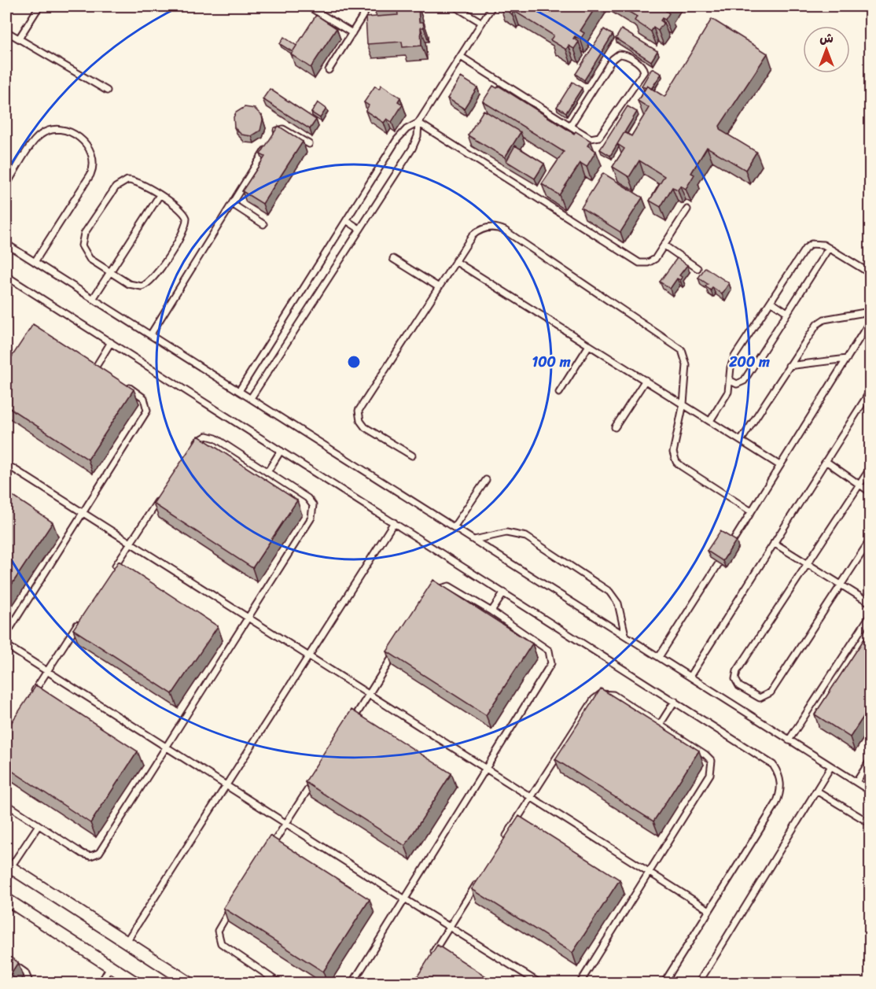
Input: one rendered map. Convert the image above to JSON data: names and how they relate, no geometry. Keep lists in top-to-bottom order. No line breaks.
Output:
{"north":"top","rings":["100 m","200 m"]}
